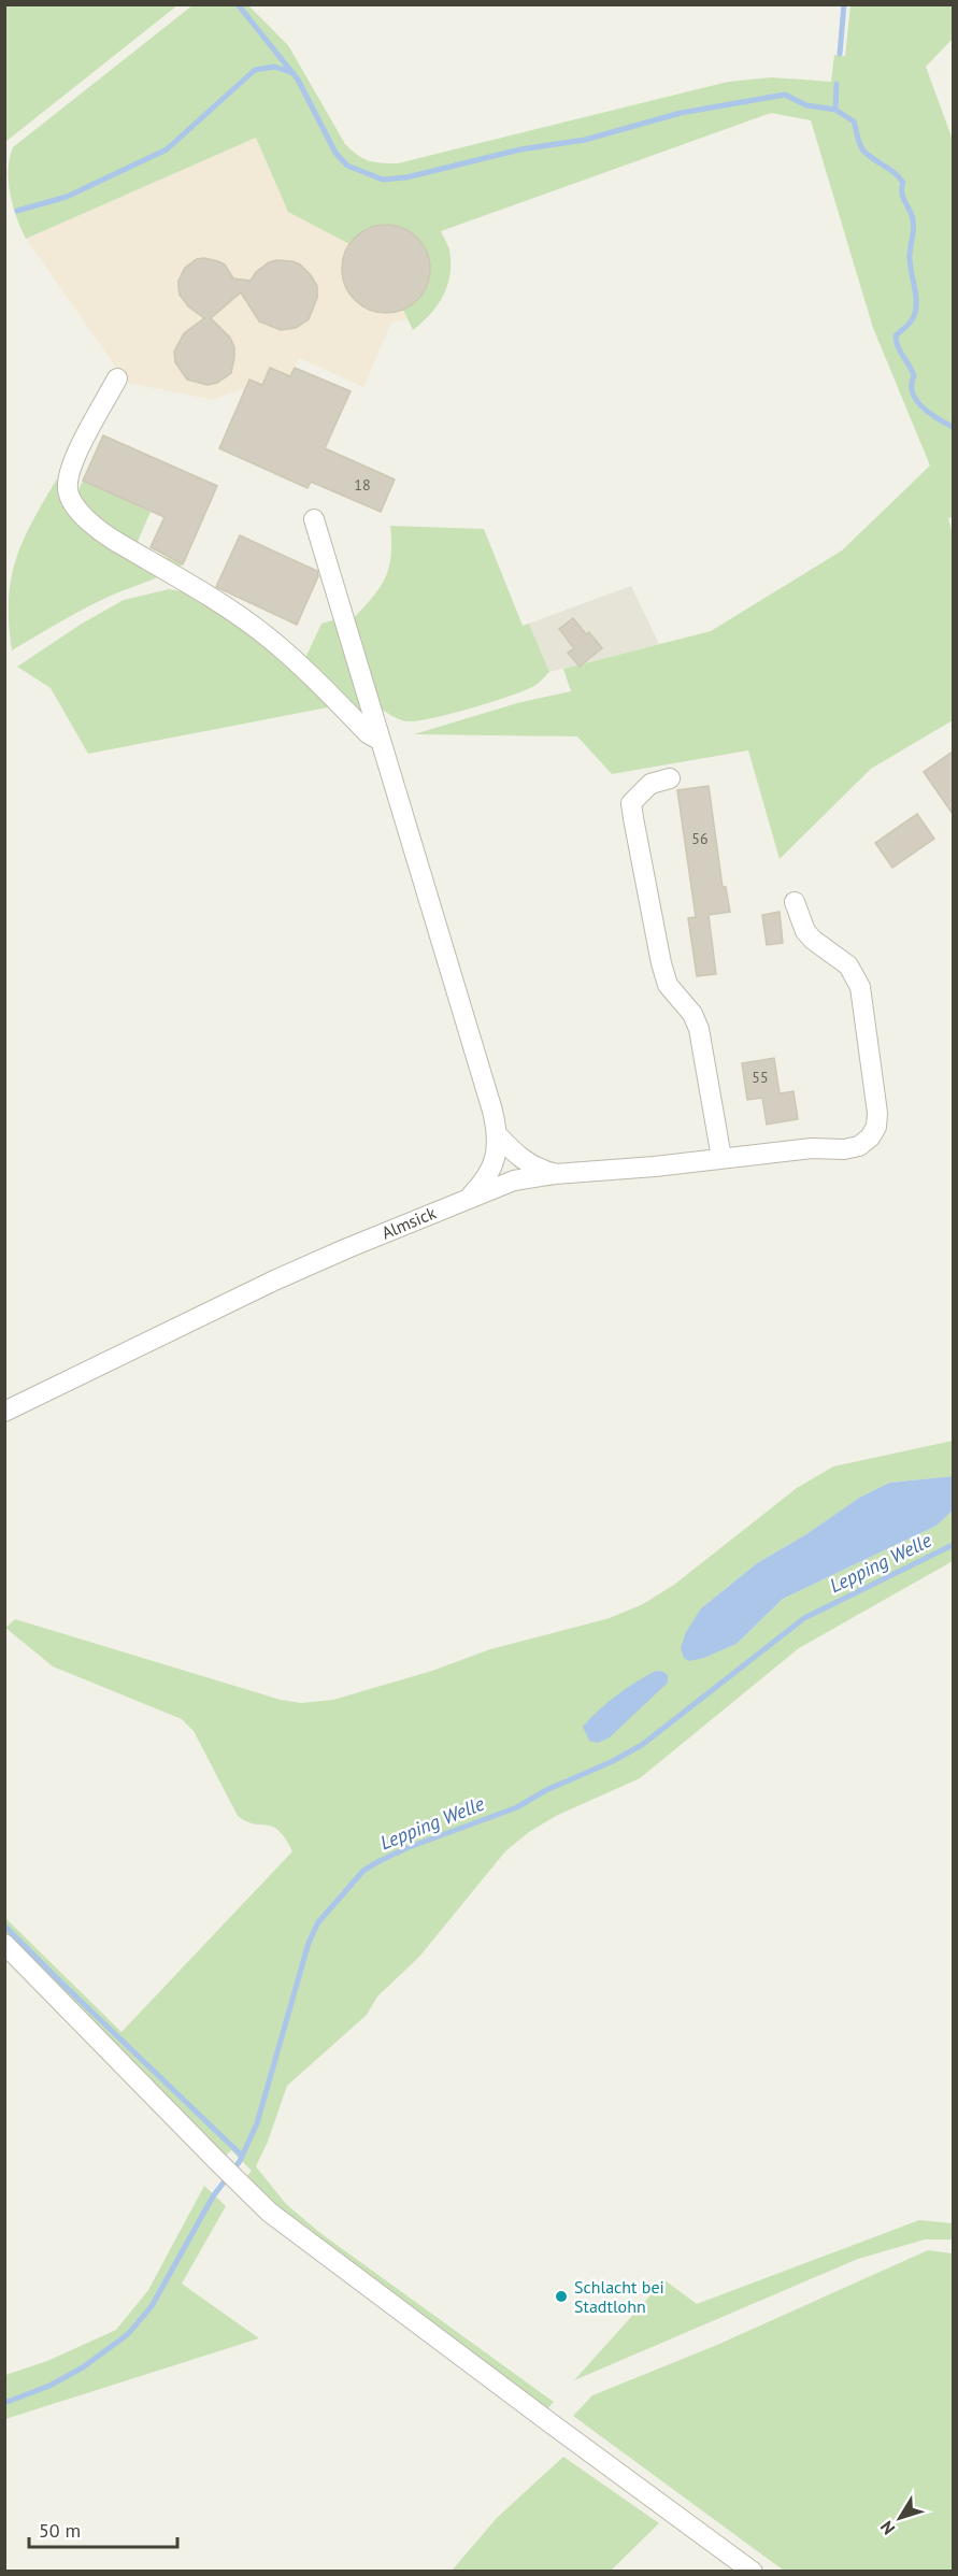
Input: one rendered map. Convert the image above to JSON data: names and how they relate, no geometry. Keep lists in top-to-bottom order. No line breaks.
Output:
{"streets":{"street":["Almsick"]},"water":["Lepping Welle"],"places":["Schlacht bei Stadtlohn"],"house_numbers":["18","56","55"],"scale_bar":"50 m","north":"bottom left"}
